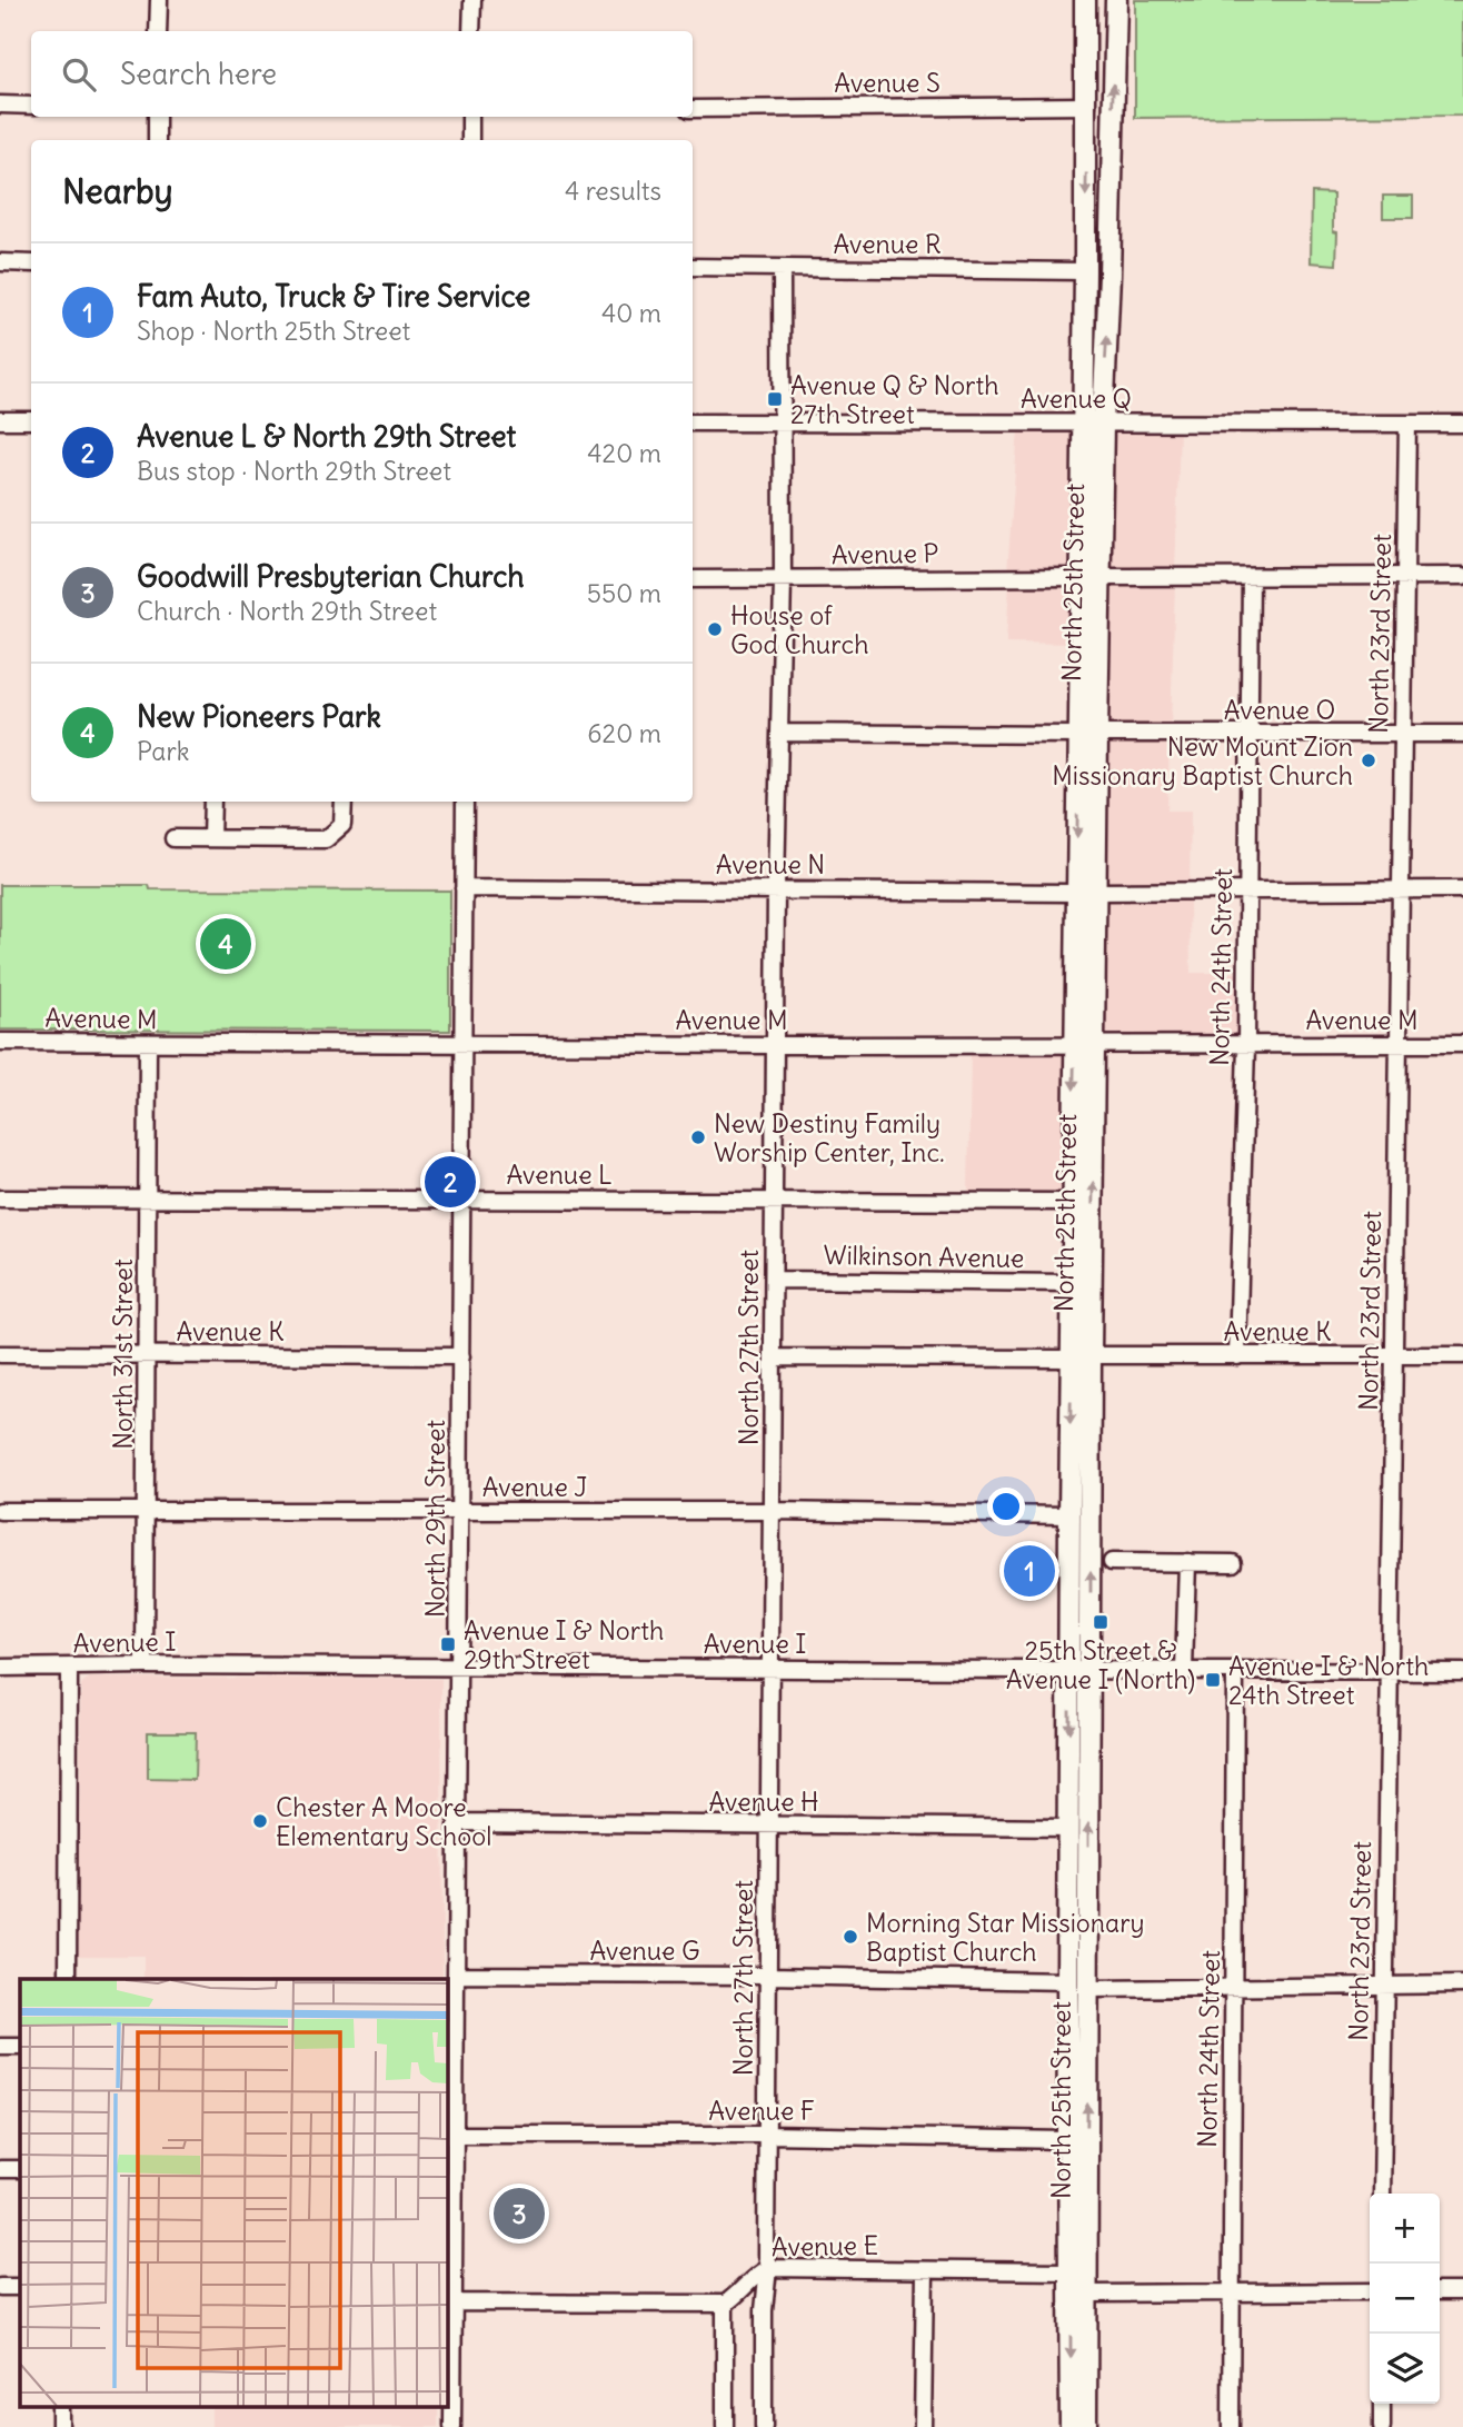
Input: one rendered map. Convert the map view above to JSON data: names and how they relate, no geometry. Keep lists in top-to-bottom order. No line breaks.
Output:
{"streets":{"main road":["North 25th Street"],"street":["Avenue S","Avenue R","Avenue Q","Avenue P","North 23rd Street","Avenue O","Avenue N","North 24th Street","Avenue M","Avenue L","Wilkinson Avenue","Avenue K","North 27th Street","North 31st Street","Avenue J","North 29th Street","Avenue I","Avenue H","Avenue G","Avenue F","Avenue E"]},"crossings":[["Avenue S","North 25th Street"],["Avenue R","North 25th Street"],["Avenue R","North 27th Street"],["Avenue Q","North 25th Street"],["Avenue Q","North 23rd Street"],["Avenue Q","North 27th Street"],["Avenue P","North 25th Street"],["Avenue P","North 23rd Street"],["Avenue P","North 24th Street"],["Avenue P","North 27th Street"],["North 25th Street","Avenue O"],["North 25th Street","Avenue N"],["North 25th Street","Avenue M"],["North 25th Street","Avenue L"],["North 25th Street","Wilkinson Avenue"],["North 25th Street","Avenue K"],["North 25th Street","Avenue J"],["North 25th Street","Avenue I"],["North 25th Street","Avenue H"],["North 25th Street","Avenue G"],["North 25th Street","Avenue F"],["North 25th Street","Avenue E"],["North 23rd Street","Avenue O"],["North 23rd Street","Avenue N"],["North 23rd Street","Avenue M"],["North 23rd Street","Avenue K"],["North 23rd Street","Avenue I"],["Avenue O","North 24th Street"],["Avenue O","North 27th Street"],["Avenue N","North 24th Street"],["Avenue N","North 27th Street"],["Avenue N","North 29th Street"],["North 24th Street","Avenue M"],["North 24th Street","Avenue K"],["North 24th Street","Avenue I"],["Avenue M","North 27th Street"],["Avenue M","North 31st Street"],["Avenue M","North 29th Street"],["Avenue L","North 27th Street"],["Avenue L","North 31st Street"],["Avenue L","North 29th Street"],["Wilkinson Avenue","North 27th Street"],["Avenue K","North 27th Street"],["Avenue K","North 31st Street"],["Avenue K","North 29th Street"],["North 27th Street","Avenue J"],["North 27th Street","Avenue I"],["North 27th Street","Avenue H"],["North 27th Street","Avenue G"],["North 27th Street","Avenue F"],["North 27th Street","Avenue E"],["North 31st Street","Avenue J"],["North 31st Street","Avenue I"],["Avenue J","North 29th Street"],["North 29th Street","Avenue I"],["North 29th Street","Avenue H"],["North 29th Street","Avenue G"],["North 29th Street","Avenue F"]],"places":{"transit":["Avenue Q & North 27th Street","25th Street & Avenue I (North)","Avenue I & North 29th Street","Avenue I & North 24th Street"],"other":["House of God Church","New Mount Zion Missionary Baptist Church","New Destiny Family Worship Center, Inc.","Chester A Moore Elementary School","Morning Star Missionary Baptist Church"]},"page":{"search":"Search here","heading":["Nearby","4 results"],"list":[{"mark":"1","name":"Fam Auto, Truck & Tire Service","note":"Shop · North 25th Street","value":"40 m"},{"mark":"2","name":"Avenue L & North 29th Street","note":"Bus stop · North 29th Street","value":"420 m"},{"mark":"3","name":"Goodwill Presbyterian Church","note":"Church · North 29th Street","value":"550 m"},{"mark":"4","name":"New Pioneers Park","note":"Park","value":"620 m"}],"pins":["4","2","1","3"],"map_buttons":["+","−"]}}
